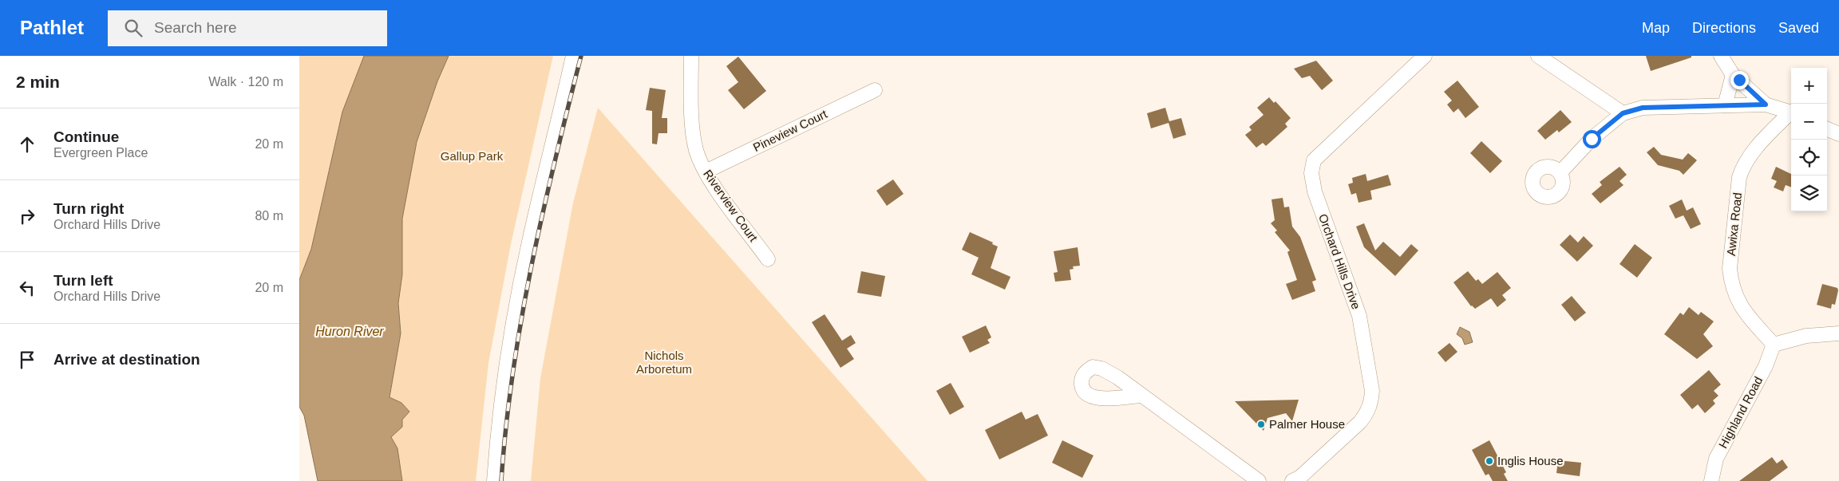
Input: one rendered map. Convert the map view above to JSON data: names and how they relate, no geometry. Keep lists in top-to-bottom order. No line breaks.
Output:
{"streets":{"street":["Pineview Court","Riverview Court","Awixa Road","Orchard Hills Drive","Highland Road"]},"crossings":[["Pineview Court","Riverview Court"],["Awixa Road","Highland Road"]],"water":["Huron River"],"parks":["Gallup Park","Nichols Arboretum"],"places":["Palmer House","Inglis House"],"page":{"header":"Pathlet","search":"Search here","nav":["Map","Directions","Saved"],"heading":["2 min","Walk · 120 m"],"map_buttons":["+","−"],"list":[["Continue","Evergreen Place","20 m"],["Turn right","Orchard Hills Drive","80 m"],["Turn left","Orchard Hills Drive","20 m"],"Arrive at destination"]}}
